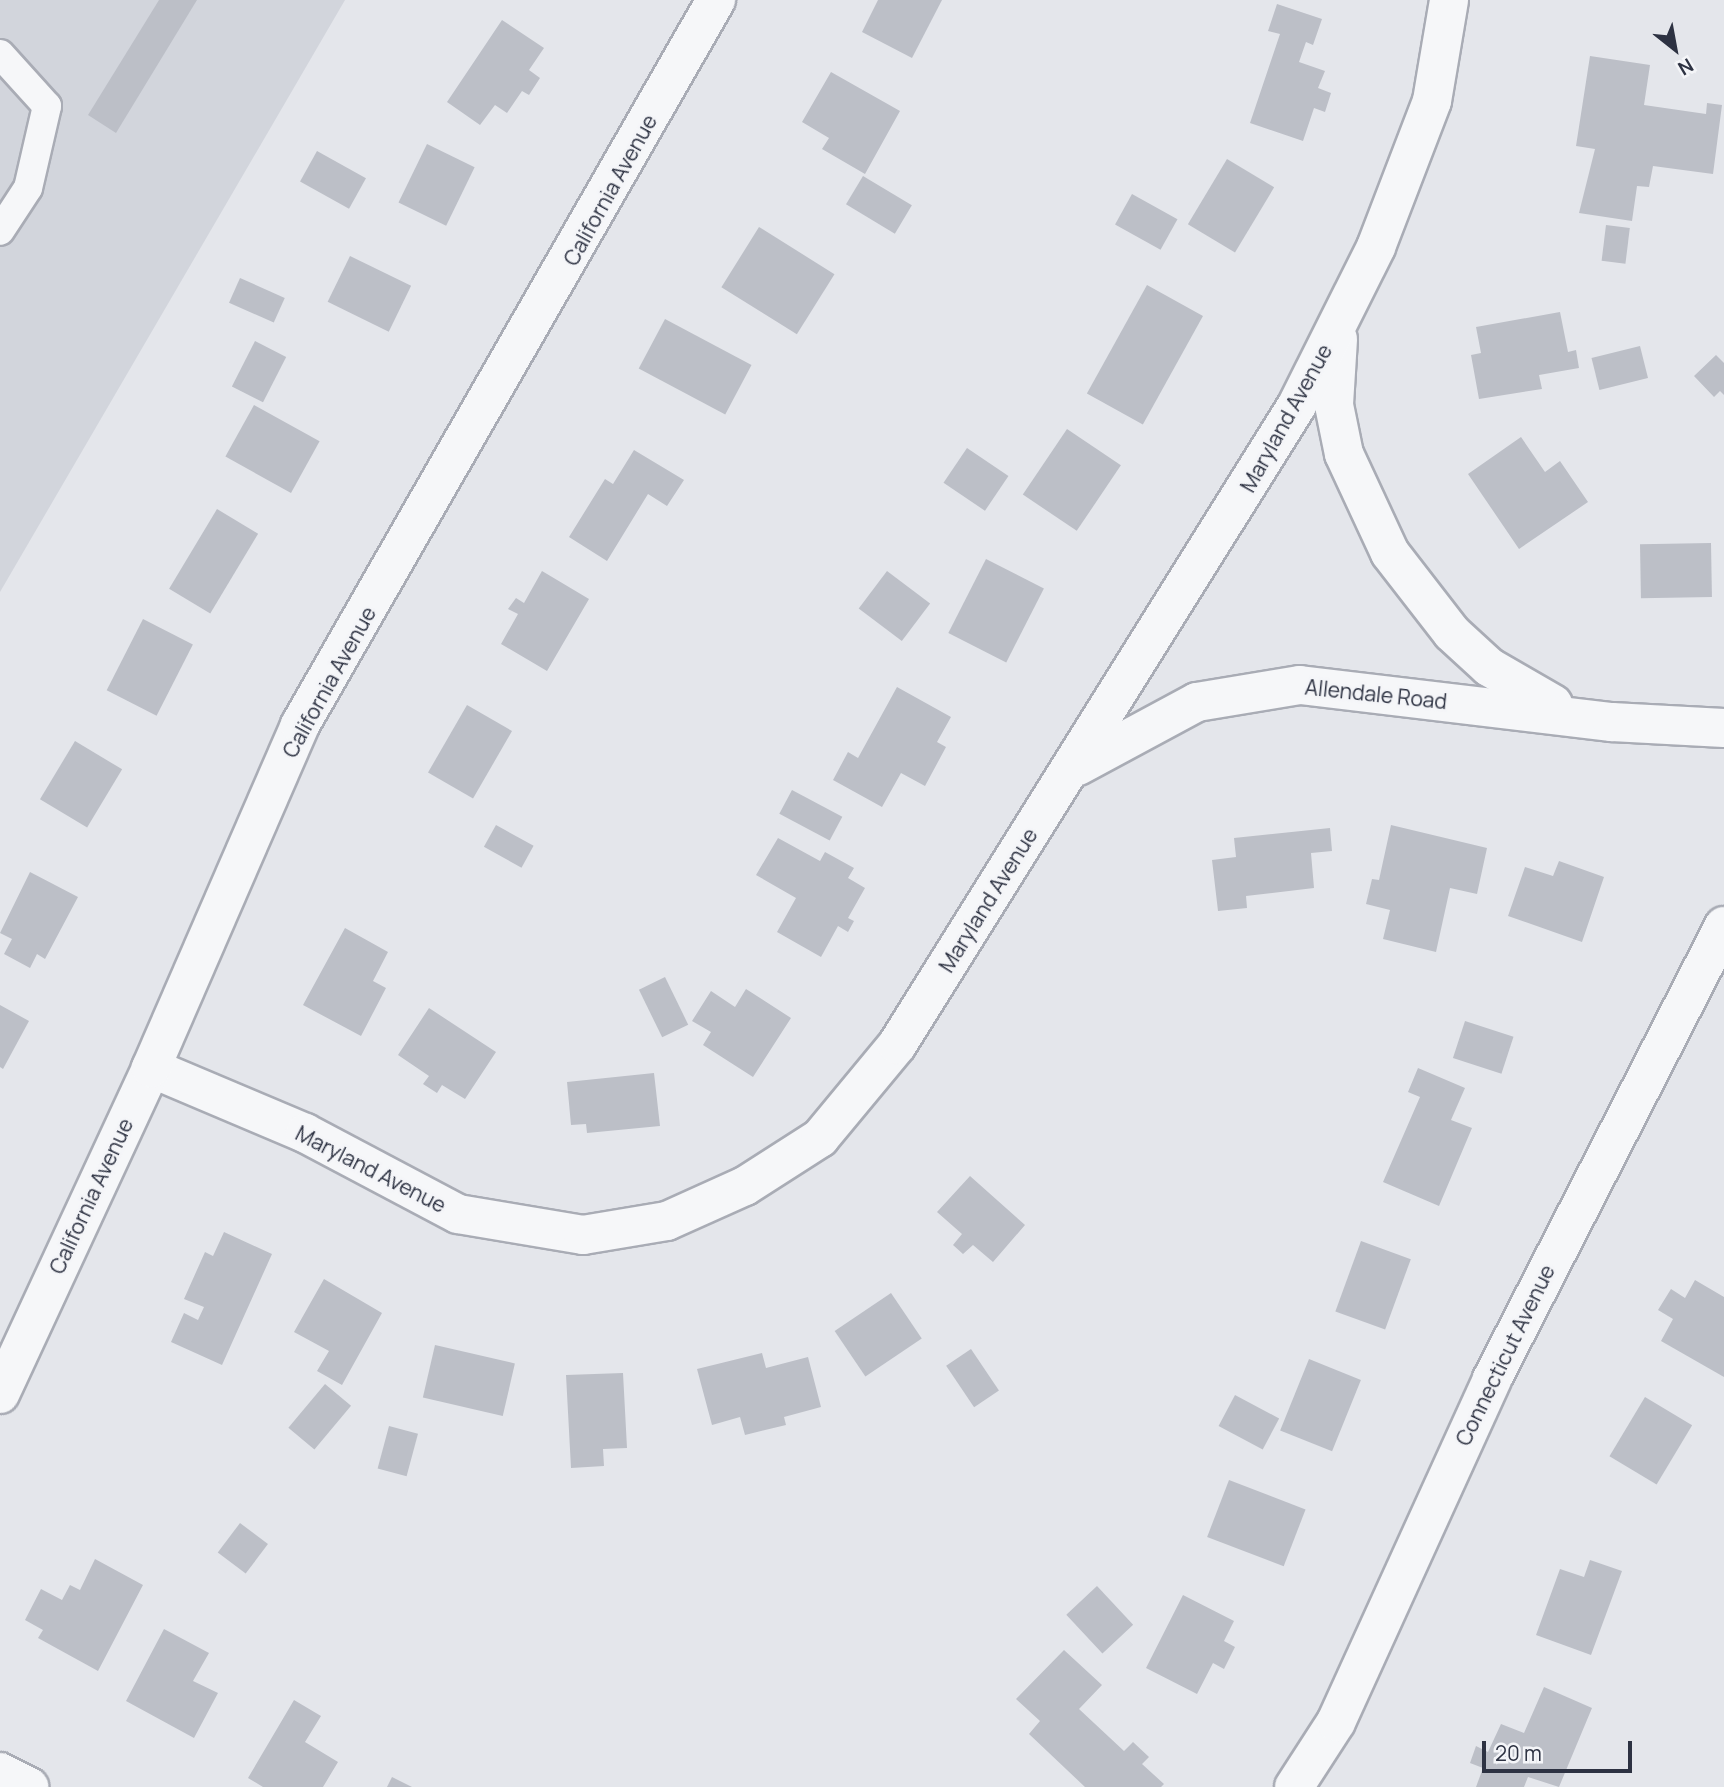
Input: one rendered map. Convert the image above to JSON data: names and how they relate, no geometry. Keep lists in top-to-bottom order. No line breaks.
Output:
{"streets":{"street":["California Avenue","Maryland Avenue","Allendale Road","Connecticut Avenue"]},"crossings":[["California Avenue","Maryland Avenue"],["Maryland Avenue","Allendale Road"]],"scale_bar":"20 m","north":"bottom right"}
